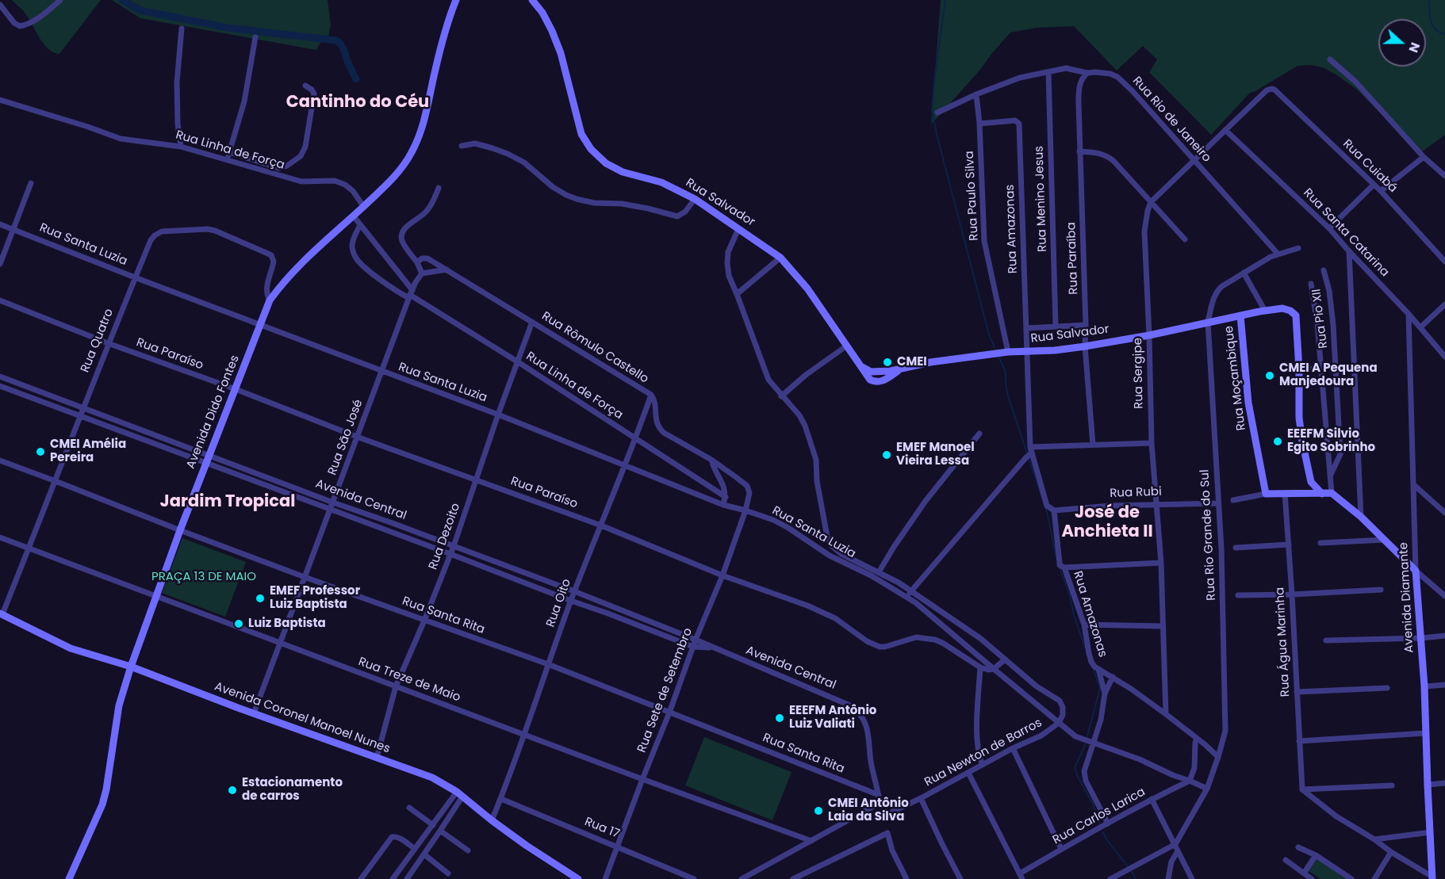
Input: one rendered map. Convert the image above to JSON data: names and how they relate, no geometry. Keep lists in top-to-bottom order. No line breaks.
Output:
{"streets":{"street":["Rua Rio de Janeiro","Rua Linha de Força","Rua Cuiabá","Rua Paulo Silva","Rua Menino Jesus","Rua Salvador","Rua Amazonas","Rua Santa Catarina","Rua Santa Luzia","Rua Paraíba","Rua Pio XII","Rua Quatro","Rua Rômulo Castello","Rua Paraíso","Rua Sergipe","Rua Moçambique","Avenida Dido Fontes","Rua São José","Rua Rubi","Avenida Central","Rua Rio Grande do Sul","Rua Dezoito","Avenida Diamante","Rua Oito","Rua Santa Rita","Rua Água Marinha","Rua Treze de Maio","Rua Sete de Setembro","Avenida Coronel Manoel Nunes","Rua Newton de Barros","Rua Carlos Larica","Rua 17"]},"crossings":[["Rua Rio de Janeiro","Rua Paulo Silva"],["Rua Rio de Janeiro","Rua Menino Jesus"],["Rua Rio de Janeiro","Rua Paraíba"],["Rua Rio de Janeiro","Rua Rio Grande do Sul"],["Rua Linha de Força","Avenida Dido Fontes"],["Rua Linha de Força","Rua São José"],["Rua Linha de Força","Rua Dezoito"],["Rua Linha de Força","Rua Oito"],["Rua Cuiabá","Rua Santa Catarina"],["Rua Paulo Silva","Rua Salvador"],["Rua Paulo Silva","Rua Amazonas"],["Rua Salvador","Rua Amazonas"],["Rua Salvador","Rua Paraíba"],["Rua Salvador","Rua Sergipe"],["Rua Salvador","Rua Moçambique"],["Rua Salvador","Rua Rio Grande do Sul"],["Rua Amazonas","Rua Sergipe"],["Rua Amazonas","Rua Rubi"],["Rua Amazonas","Rua Rio Grande do Sul"],["Rua Santa Catarina","Avenida Diamante"],["Rua Santa Luzia","Rua Quatro"],["Rua Santa Luzia","Rua Rômulo Castello"],["Rua Santa Luzia","Rua Paraíso"],["Rua Santa Luzia","Avenida Dido Fontes"],["Rua Santa Luzia","Rua São José"],["Rua Santa Luzia","Rua Dezoito"],["Rua Santa Luzia","Rua Oito"],["Rua Santa Luzia","Rua Sete de Setembro"],["Rua Quatro","Rua Paraíso"],["Rua Quatro","Avenida Dido Fontes"],["Rua Quatro","Avenida Central"],["Rua Quatro","Rua Santa Rita"],["Rua Quatro","Rua Treze de Maio"],["Rua Quatro","Avenida Coronel Manoel Nunes"],["Rua Rômulo Castello","Rua Dezoito"],["Rua Rômulo Castello","Rua Oito"],["Rua Rômulo Castello","Rua Sete de Setembro"],["Rua Paraíso","Avenida Dido Fontes"],["Rua Paraíso","Rua São José"],["Rua Paraíso","Rua Dezoito"],["Rua Paraíso","Rua Oito"],["Rua Paraíso","Rua Sete de Setembro"],["Rua Sergipe","Rua Rubi"],["Avenida Dido Fontes","Avenida Central"],["Avenida Dido Fontes","Rua Santa Rita"],["Avenida Dido Fontes","Rua Treze de Maio"],["Avenida Dido Fontes","Avenida Coronel Manoel Nunes"],["Rua São José","Avenida Central"],["Rua São José","Rua Santa Rita"],["Rua São José","Rua Treze de Maio"],["Rua São José","Avenida Coronel Manoel Nunes"],["Rua Rubi","Rua Rio Grande do Sul"],["Avenida Central","Rua Dezoito"],["Avenida Central","Rua Oito"],["Avenida Central","Rua Santa Rita"],["Avenida Central","Rua Sete de Setembro"],["Rua Dezoito","Rua Santa Rita"],["Rua Dezoito","Rua Treze de Maio"],["Rua Dezoito","Avenida Coronel Manoel Nunes"],["Rua Oito","Rua Santa Rita"],["Rua Oito","Rua Treze de Maio"],["Rua Oito","Avenida Coronel Manoel Nunes"],["Rua Oito","Rua 17"],["Rua Santa Rita","Rua Sete de Setembro"],["Rua Treze de Maio","Rua Sete de Setembro"],["Rua Sete de Setembro","Rua 17"]],"districts":["Cantinho do Céu","Jardim Tropical","José de Anchieta II"],"parks":["PRAÇA 13 DE MAIO"],"places":["CMEI","CMEI A Pequena Manjedoura","EEEFM Silvio Egito Sobrinho","CMEI Amélia Pereira","EMEF Manoel Vieira Lessa","EMEF Professor Luiz Baptista","Luiz Baptista","EEEFM Antônio Luiz Valiati","Estacionamento de carros","CMEI Antônio Laia da Silva"],"north":"right"}
